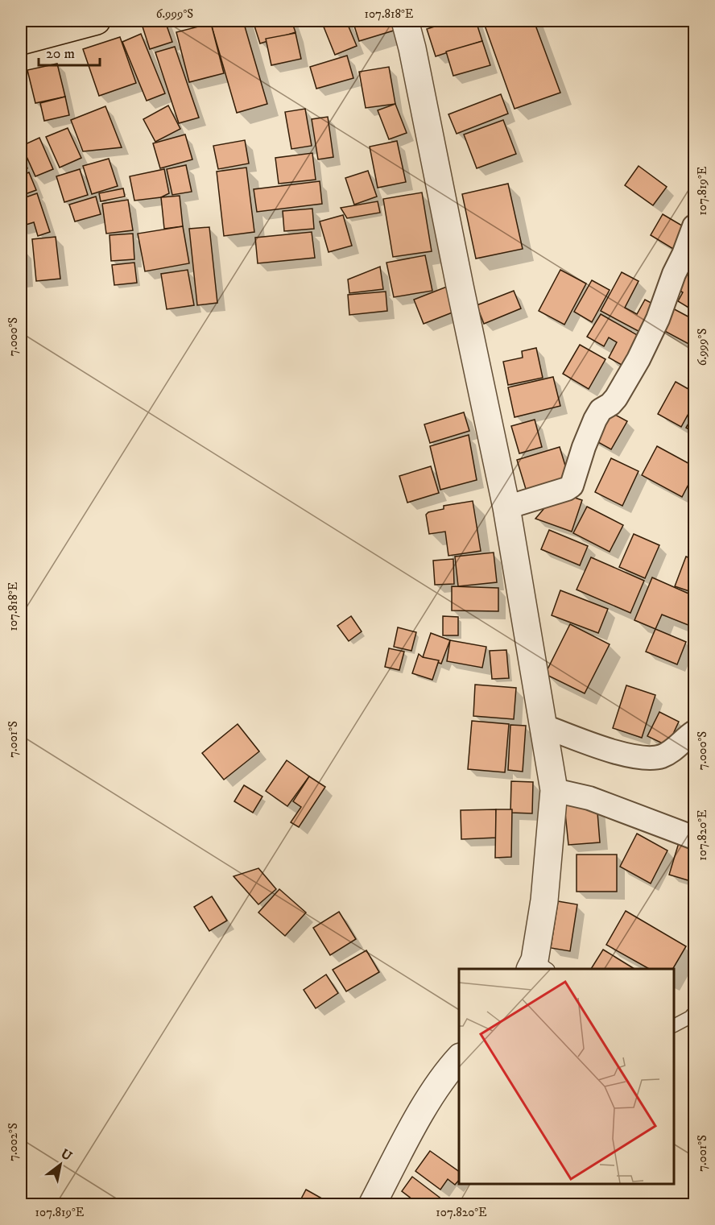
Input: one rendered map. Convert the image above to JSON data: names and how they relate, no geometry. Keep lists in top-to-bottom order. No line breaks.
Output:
{"scale_bar":"20 m","north":"top right","coordinates":["6.999°S","107.818°E","107.819°E","7.000°S","7.001°S","107.820°E","7.002°S"]}
